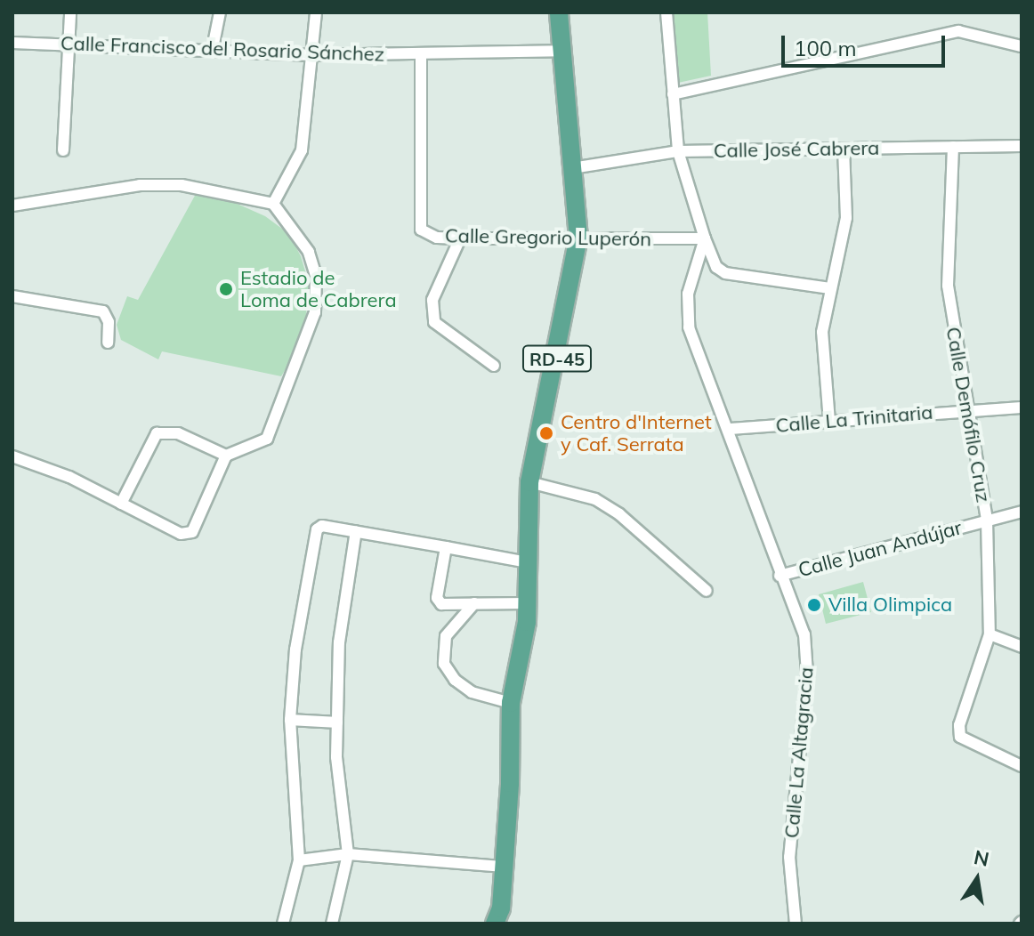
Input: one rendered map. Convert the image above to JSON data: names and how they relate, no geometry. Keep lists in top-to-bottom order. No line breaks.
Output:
{"streets":{"main road":["RD-45"],"street":["Calle Francisco del Rosario Sánchez","Calle José Cabrera","Calle Gregorio Luperón","Calle Demófilo Cruz","Calle La Trinitaria","Calle Juan Andújar","Calle La Altagracia"]},"crossings":[["Calle Francisco del Rosario Sánchez","Calle Gregorio Luperón"],["Calle Francisco del Rosario Sánchez","RD-45"],["Calle José Cabrera","RD-45"],["Calle José Cabrera","Calle Demófilo Cruz"],["Calle Gregorio Luperón","RD-45"],["Calle Gregorio Luperón","Calle La Altagracia"],["Calle Demófilo Cruz","Calle La Trinitaria"],["Calle Demófilo Cruz","Calle Juan Andújar"],["Calle La Trinitaria","Calle La Altagracia"],["Calle Juan Andújar","Calle La Altagracia"]],"places":["Estadio de Loma de Cabrera","Centro d'Internet y Caf. Serrata","Villa Olimpica"],"scale_bar":"100 m","north":"top"}
